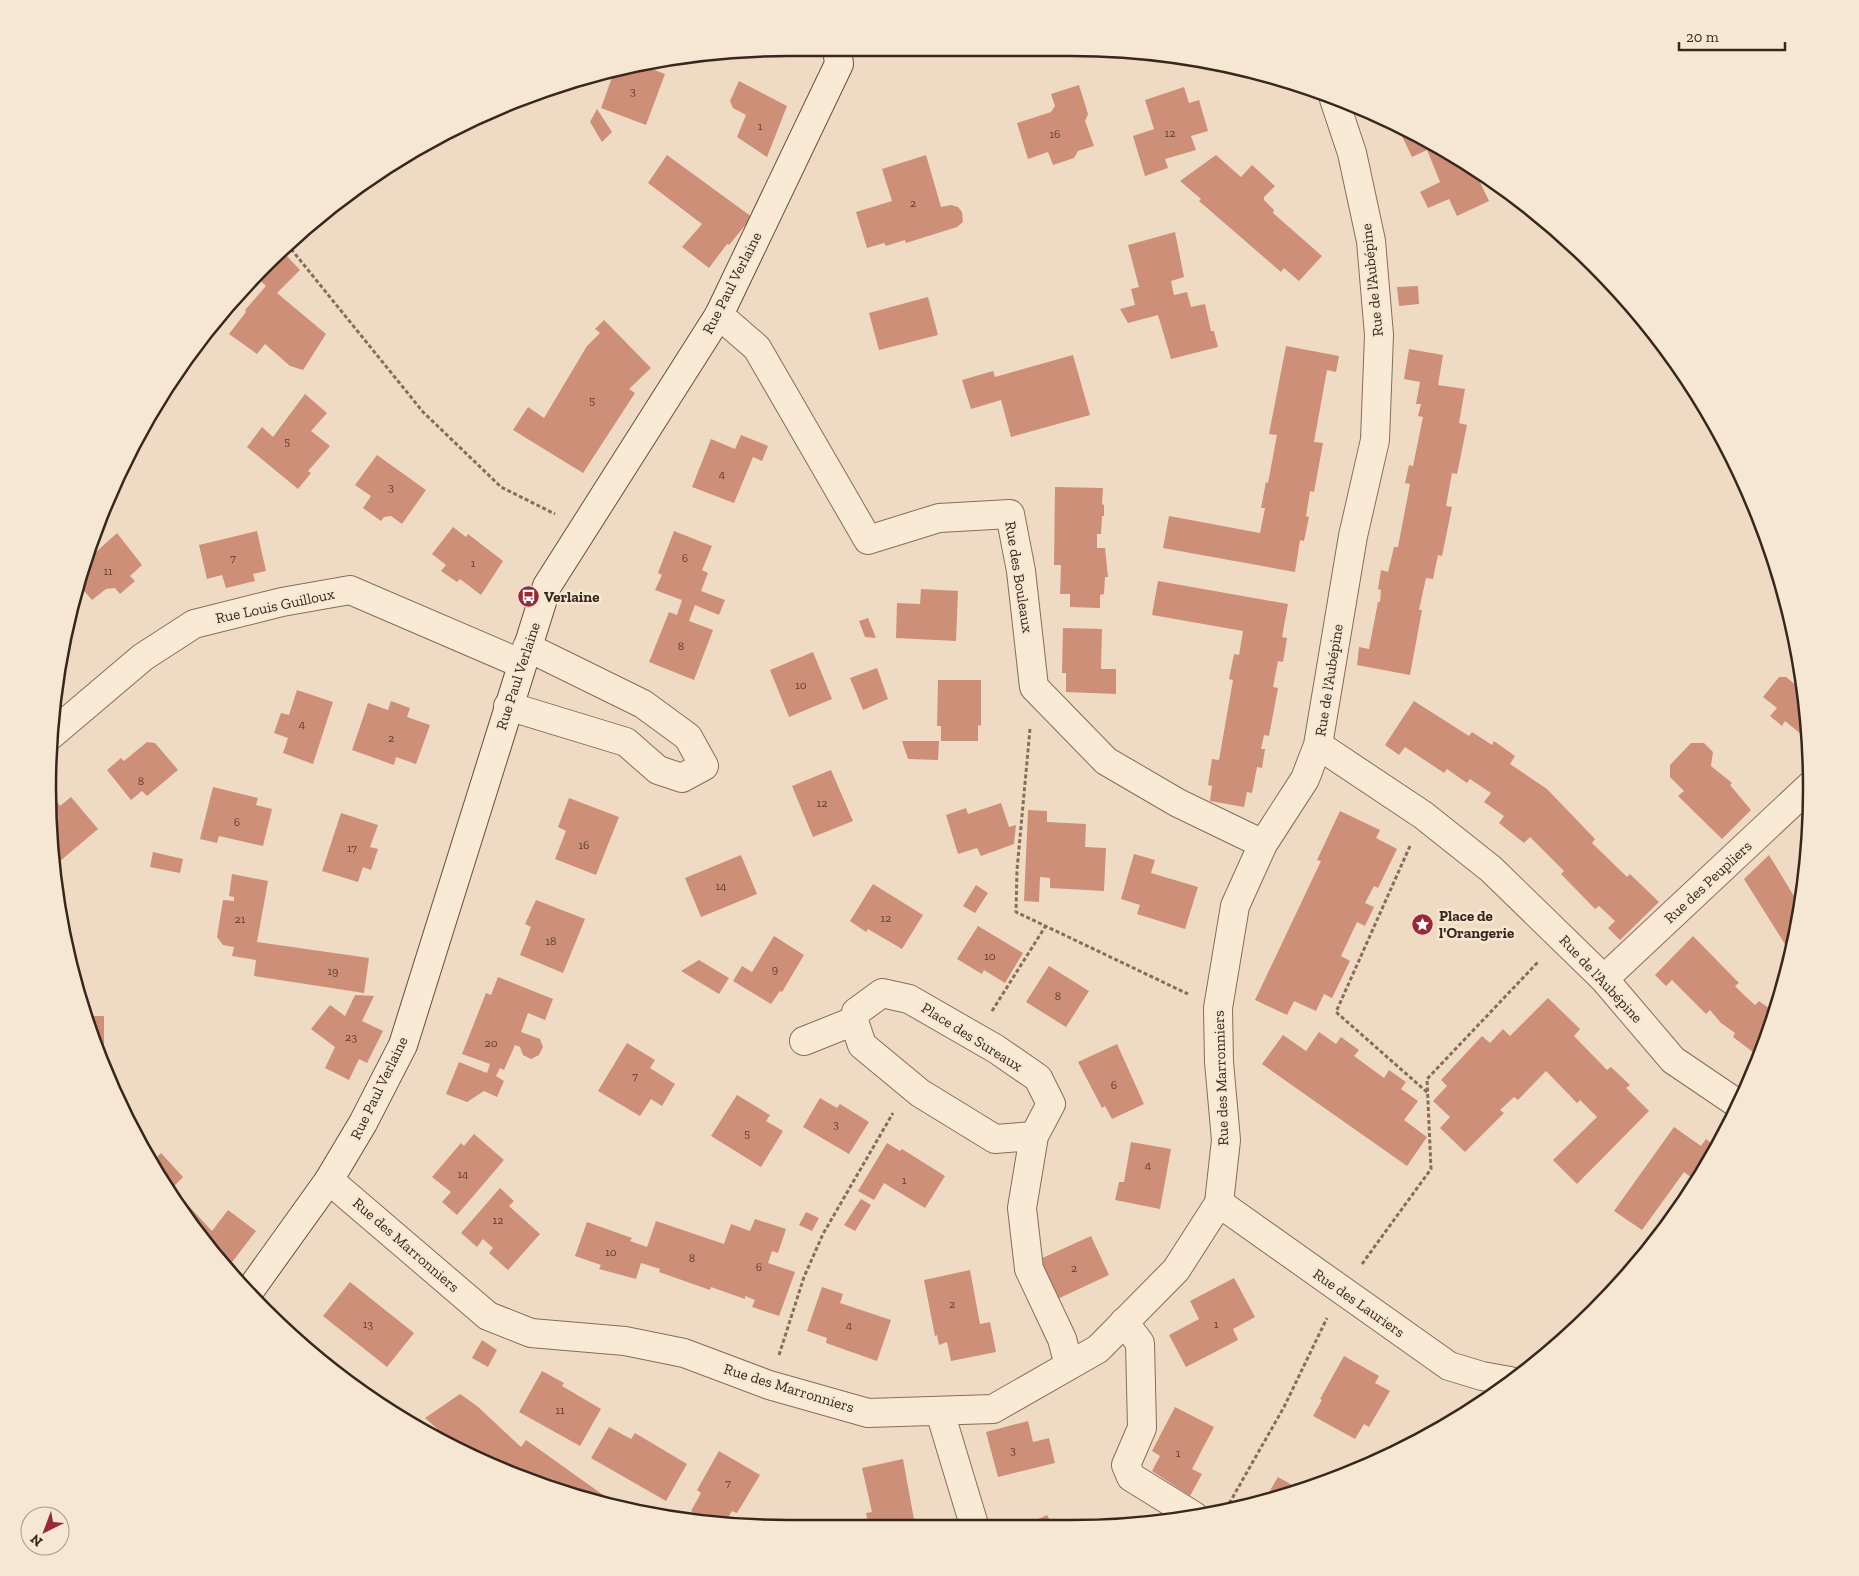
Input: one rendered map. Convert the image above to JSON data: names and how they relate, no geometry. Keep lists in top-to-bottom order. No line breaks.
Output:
{"streets":{"street":["Rue de l'Aubépine","Rue Paul Verlaine","Rue des Bouleaux","Rue Louis Guilloux","Rue des Peupliers","Place des Sureaux","Rue des Marronniers","Rue des Lauriers"]},"crossings":[["Rue de l'Aubépine","Rue des Peupliers"],["Rue de l'Aubépine","Rue des Marronniers"],["Rue Paul Verlaine","Rue des Bouleaux"],["Rue Paul Verlaine","Rue Louis Guilloux"],["Rue Paul Verlaine","Rue des Marronniers"],["Place des Sureaux","Rue des Marronniers"],["Rue des Marronniers","Rue des Lauriers"]],"places":{"bus stop":["Verlaine"],"place":["Place de l'Orangerie"]},"house_numbers":["3","1","12","16","2","5","5","4","3","7","6","1","11","8","10","4","2","8","12","6","16","17","14","12","21","18","10","9","19","8","23","20","7","6","3","5","4","14","1","12","10","8","6","2","2","13","1","4","11","3","1","7"],"scale_bar":"20 m","north":"bottom left"}
